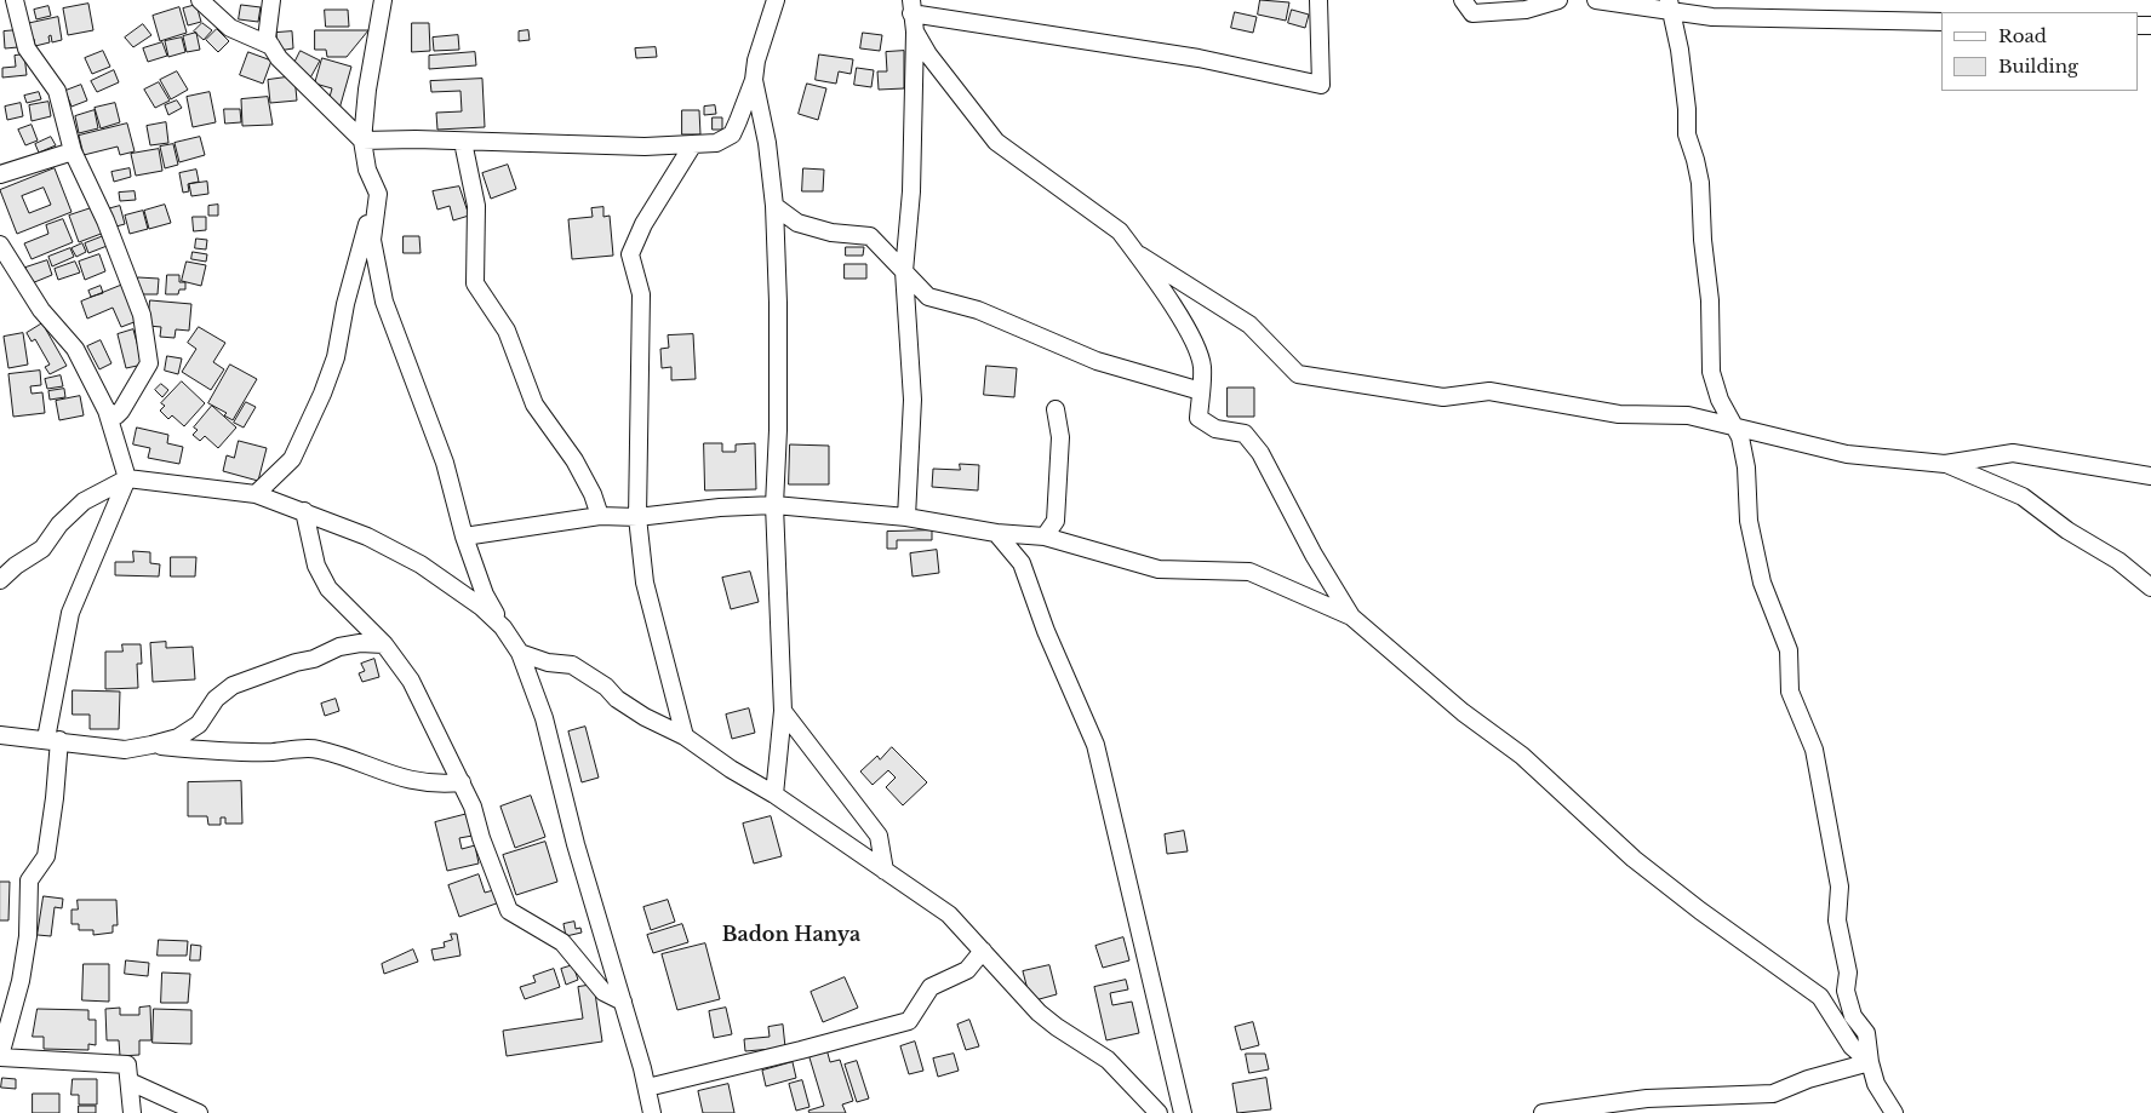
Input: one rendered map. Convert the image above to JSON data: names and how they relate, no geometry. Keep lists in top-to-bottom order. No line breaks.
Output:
{"districts":["Badon Hanya"],"legend":["Road","Building"]}
